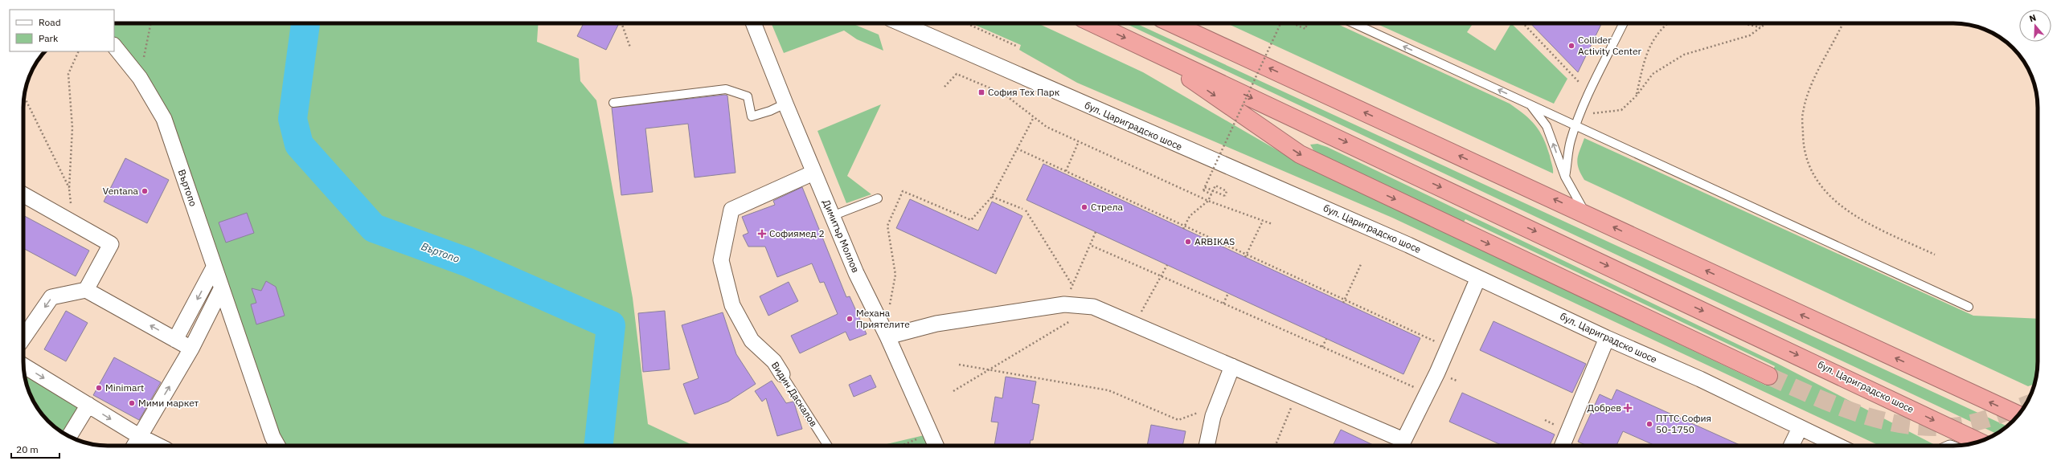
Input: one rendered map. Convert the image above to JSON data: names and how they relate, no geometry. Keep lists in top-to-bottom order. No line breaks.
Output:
{"streets":{"highway":["бул. Цариградско шосе"],"street":["Въртопо","Димитър Моллов","Видин Даскалов"]},"crossings":[["Димитър Моллов","Видин Даскалов"]],"water":["Въртопо"],"places":{"other":["Collider Activity Center","Ventana","Стрела","ARBIKAS","Механа Приятелите","Minimart","Мими маркет","ПТТС София 50-1750"],"transit":["София Тех Парк"],"health":["Софиямед 2","Добрев"]},"legend":["Road","Park"],"scale_bar":"20 m","north":"top"}
